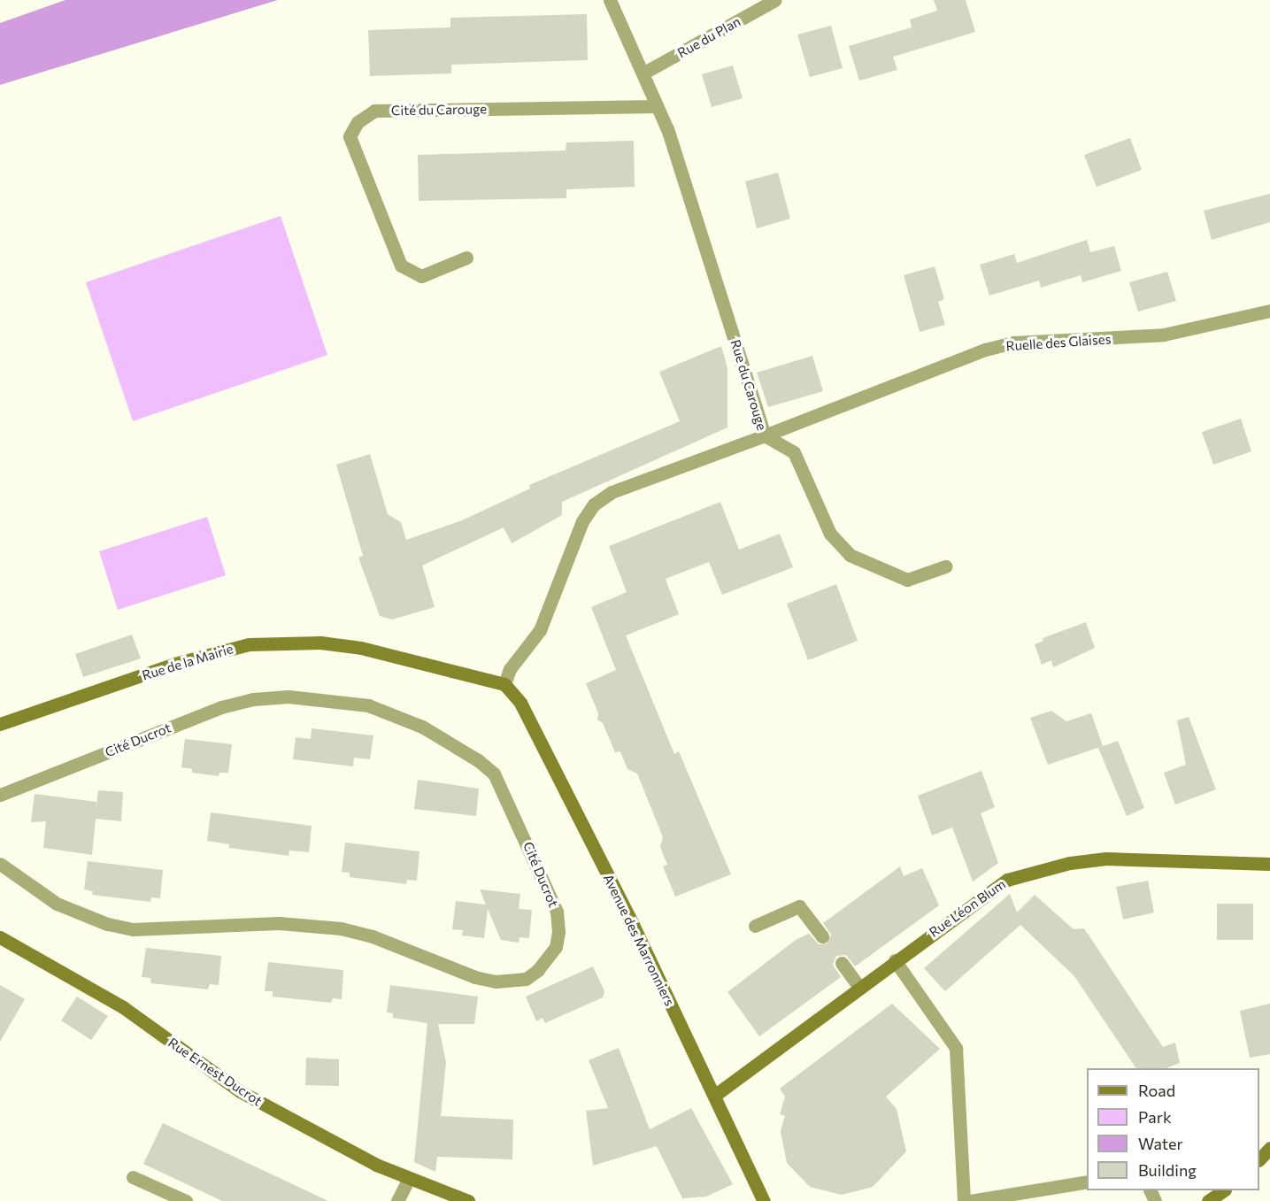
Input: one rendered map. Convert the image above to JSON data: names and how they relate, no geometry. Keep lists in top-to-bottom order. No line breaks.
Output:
{"streets":{"main road":["Rue de la Mairie","Rue Léon Blum","Avenue des Marronniers","Rue Ernest Ducrot"],"street":["Rue du Plan","Cité du Carouge","Ruelle des Glaises","Rue du Carouge","Cité Ducrot"]},"crossings":[["Rue du Plan","Rue du Carouge"],["Cité du Carouge","Rue du Carouge"],["Ruelle des Glaises","Rue du Carouge"],["Rue du Carouge","Rue de la Mairie"],["Rue du Carouge","Avenue des Marronniers"],["Rue de la Mairie","Avenue des Marronniers"],["Rue Léon Blum","Avenue des Marronniers"]],"legend":["Road","Park","Water","Building"]}
